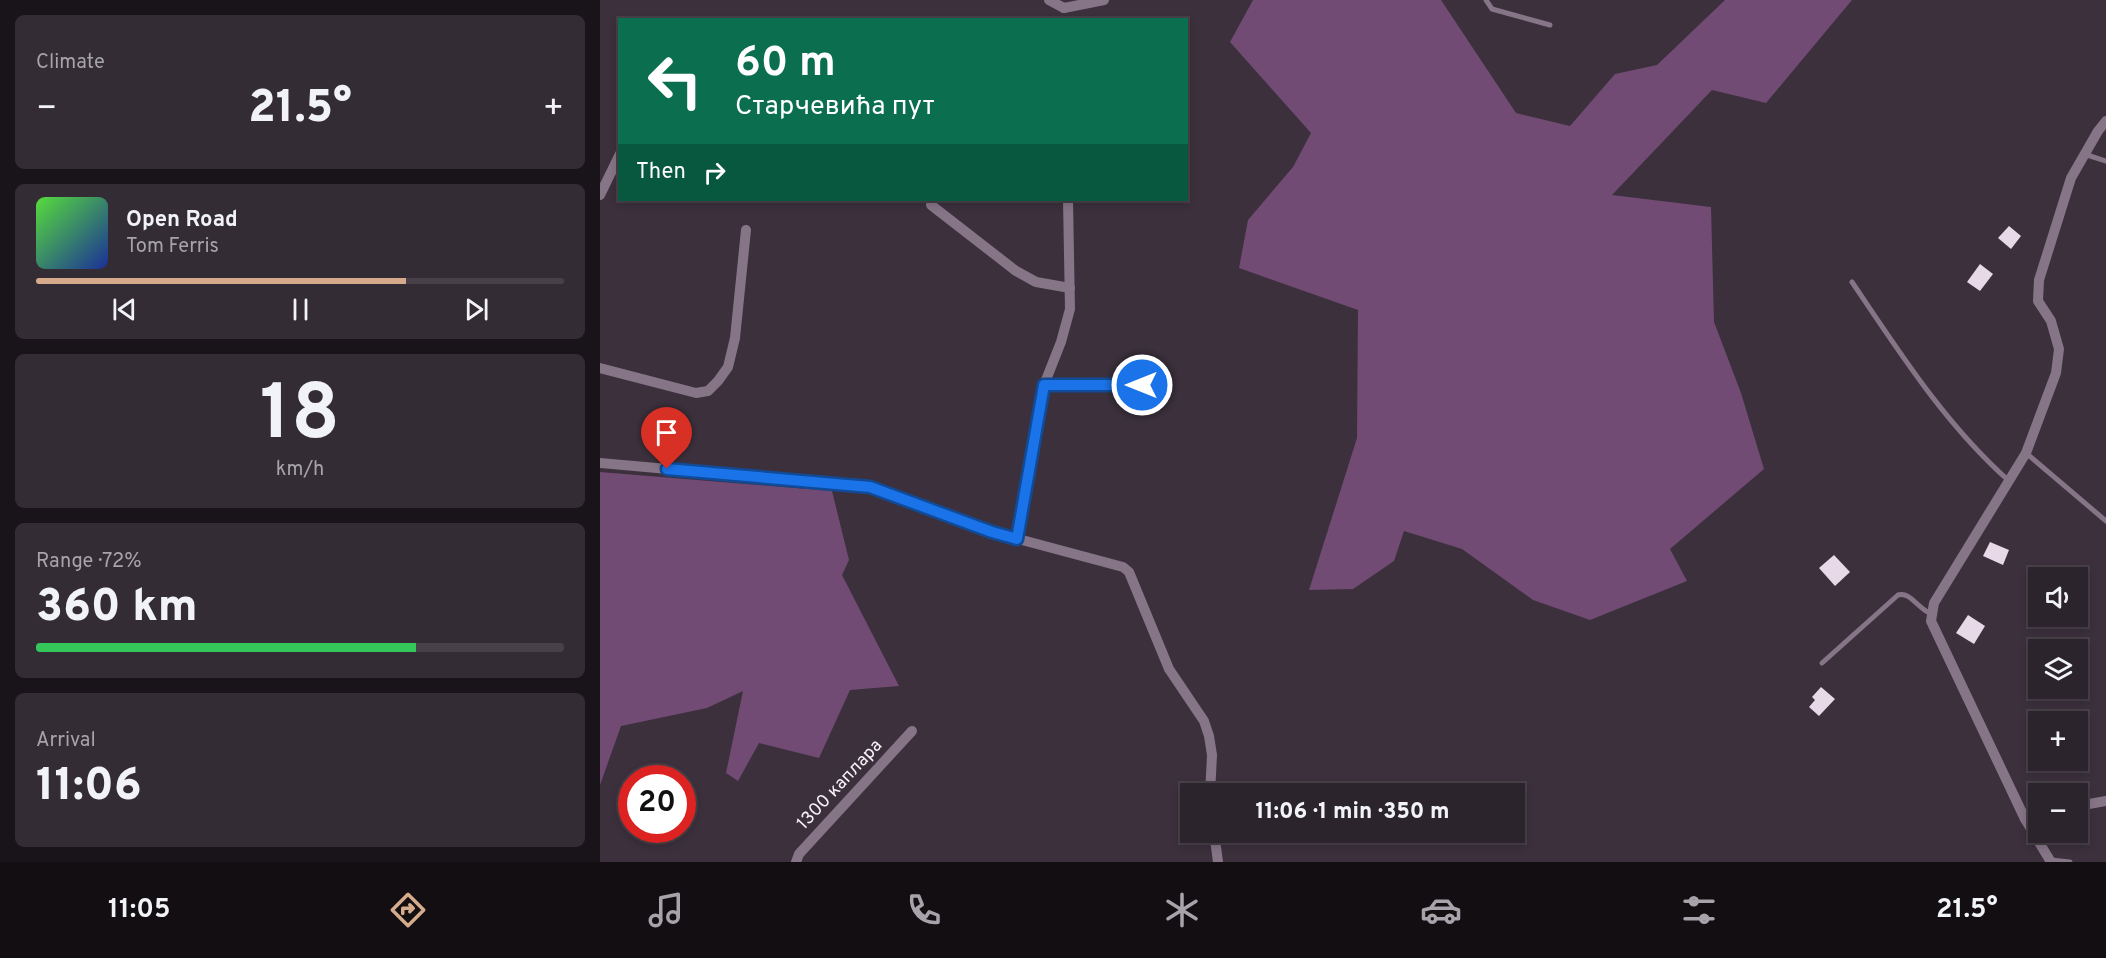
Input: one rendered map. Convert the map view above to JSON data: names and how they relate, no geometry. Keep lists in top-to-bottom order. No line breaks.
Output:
{"streets":{"street":["1300 каплара"]},"page":{"tile":["Climate",["18","km/h"],["Range · 72%","360 km"],["Arrival","11:06"]],"turn":["60 m","Старчевића пут"],"heat":["−","21.5°","+"],"then":"Then","song":["Open Road","Tom Ferris"],"map_buttons":["+","−"],"limit":"20","trip":"11:06 · 1 min · 350 m","tabs":["11:05","21.5°"]}}
